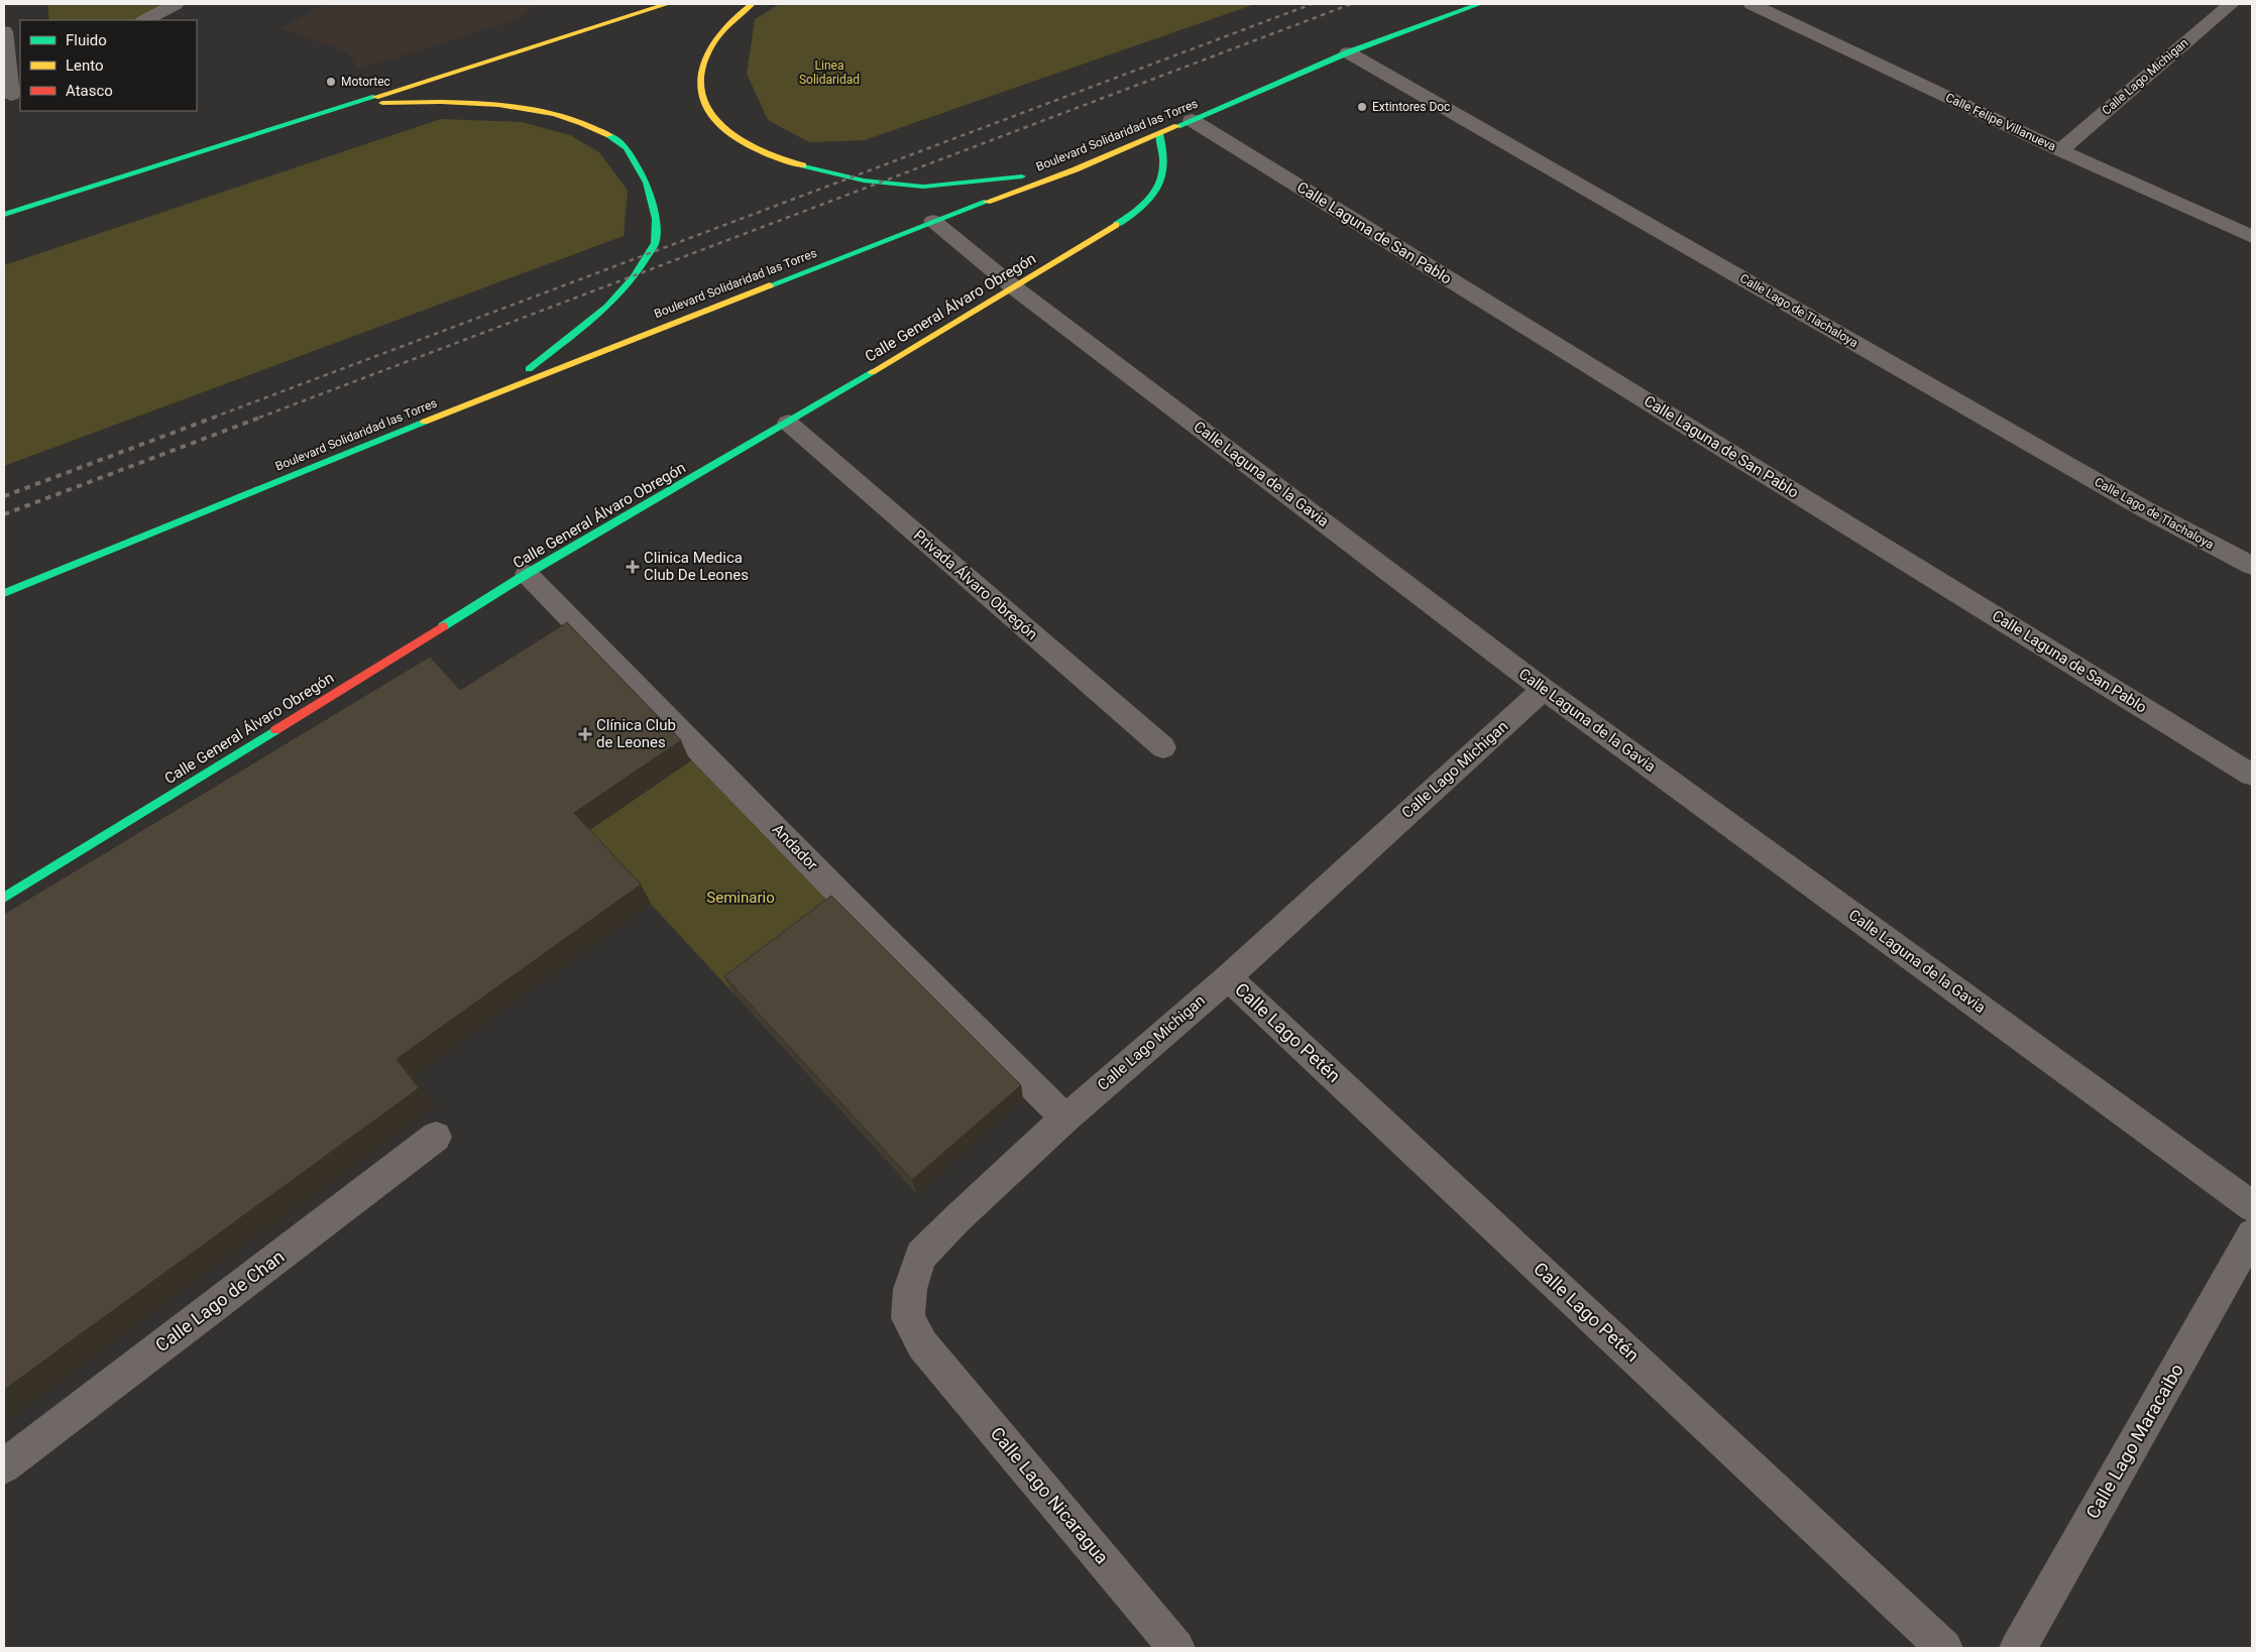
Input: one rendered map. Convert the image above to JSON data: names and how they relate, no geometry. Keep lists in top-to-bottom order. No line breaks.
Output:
{"streets":{"main road":["Boulevard Solidaridad las Torres","Calle General Álvaro Obregón"],"street":["Calle Lago Michigan","Calle Felipe Villanueva","Calle Laguna de San Pablo","Calle Lago de Tlachaloya","Calle Laguna de la Gavia","Privada Álvaro Obregón","Andador","Calle Lago Petén","Calle Lago de Chan","Calle Lago Maracaibo","Calle Lago Nicaragua"]},"crossings":[["Calle Lago Michigan","Calle Felipe Villanueva"],["Calle Lago Michigan","Calle Laguna de la Gavia"],["Calle Lago Michigan","Andador"],["Calle Lago Michigan","Calle Lago Petén"],["Calle Lago Michigan","Calle Lago Nicaragua"],["Boulevard Solidaridad las Torres","Calle Laguna de San Pablo"],["Boulevard Solidaridad las Torres","Calle General Álvaro Obregón"],["Boulevard Solidaridad las Torres","Calle Lago de Tlachaloya"],["Boulevard Solidaridad las Torres","Calle Laguna de la Gavia"],["Calle General Álvaro Obregón","Calle Laguna de la Gavia"],["Calle General Álvaro Obregón","Privada Álvaro Obregón"],["Calle General Álvaro Obregón","Andador"]],"parks":["Linea Solidaridad","Seminario"],"places":{"other":["Motortec","Extintores Doc"],"health":["Clinica Medica Club De Leones","Clínica Club de Leones"]},"legend":["Fluido","Lento","Atasco"]}
